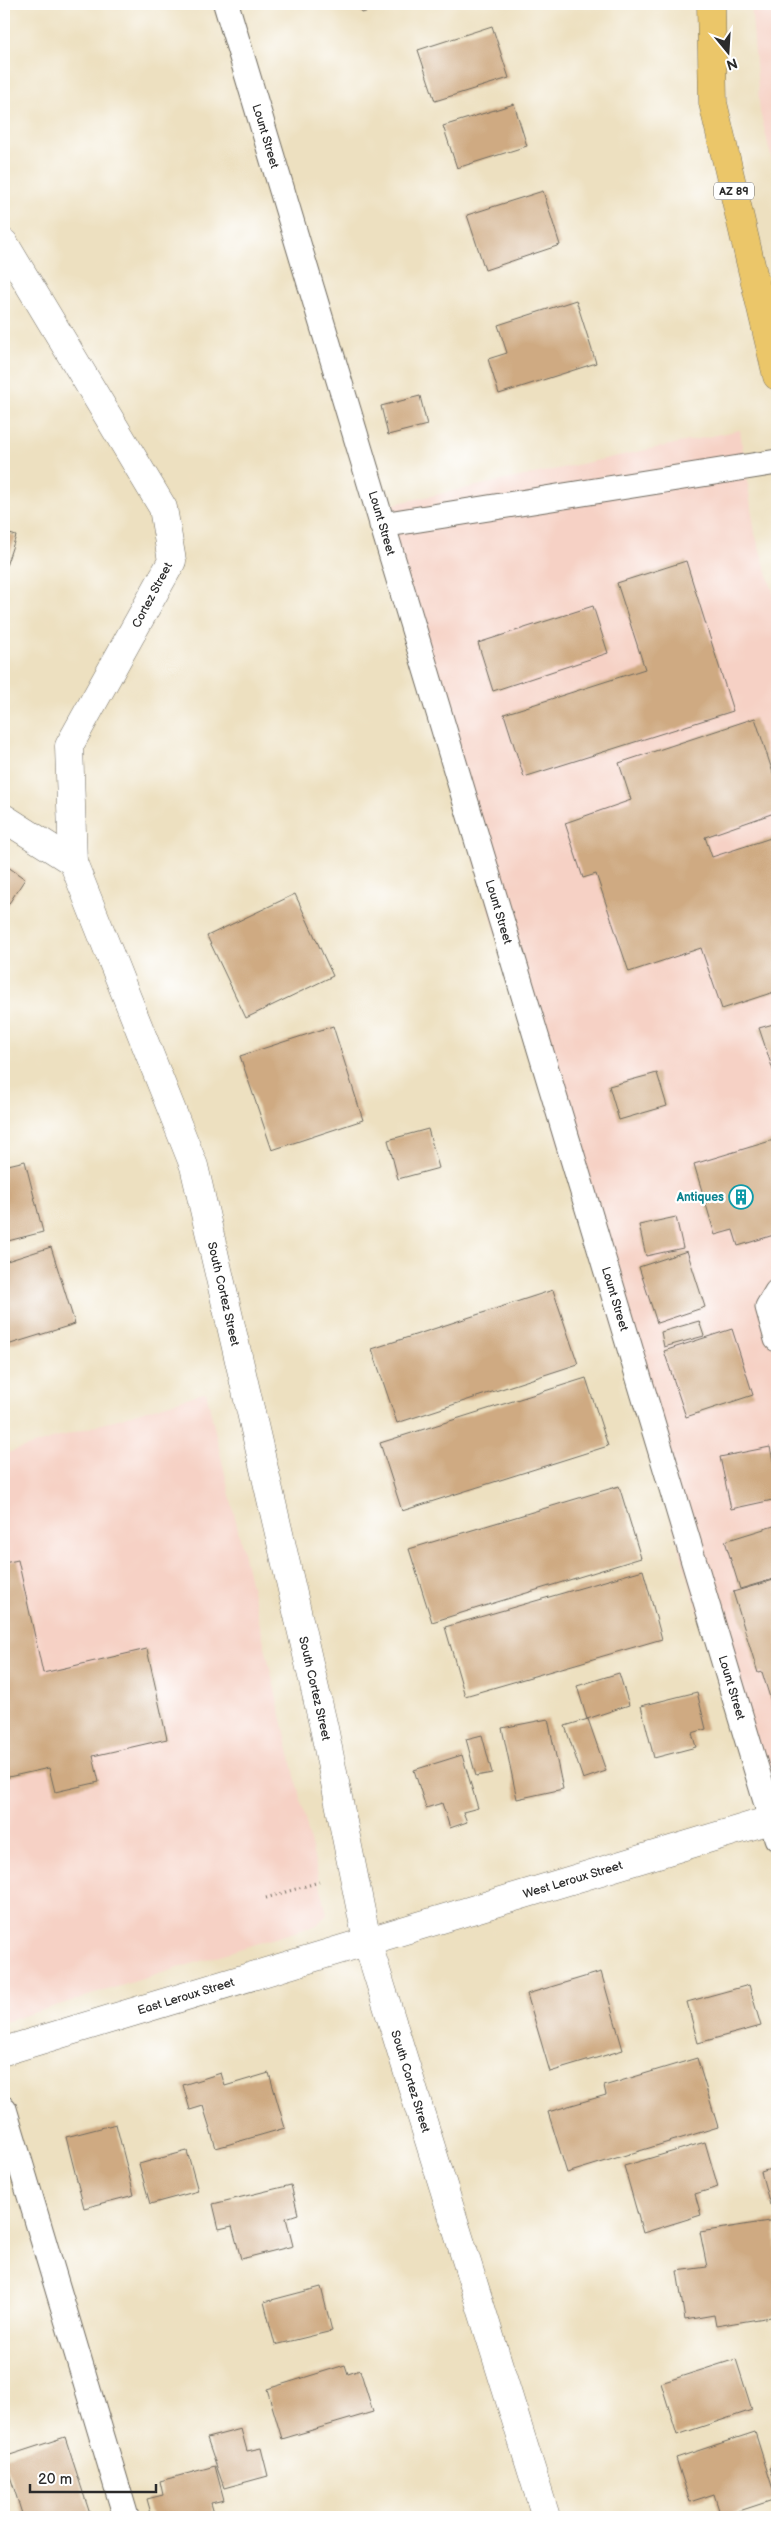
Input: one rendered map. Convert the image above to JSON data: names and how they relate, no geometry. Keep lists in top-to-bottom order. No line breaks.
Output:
{"streets":{"main road":["AZ 89"],"street":["Cortez Street","South Cortez Street","West Leroux Street","East Leroux Street"],"lane":["Lount Street"]},"crossings":[["Lount Street","West Leroux Street"],["Cortez Street","South Cortez Street"],["South Cortez Street","West Leroux Street"],["South Cortez Street","East Leroux Street"],["West Leroux Street","East Leroux Street"]],"places":{"building":["Antiques"]},"scale_bar":"20 m","north":"bottom"}
